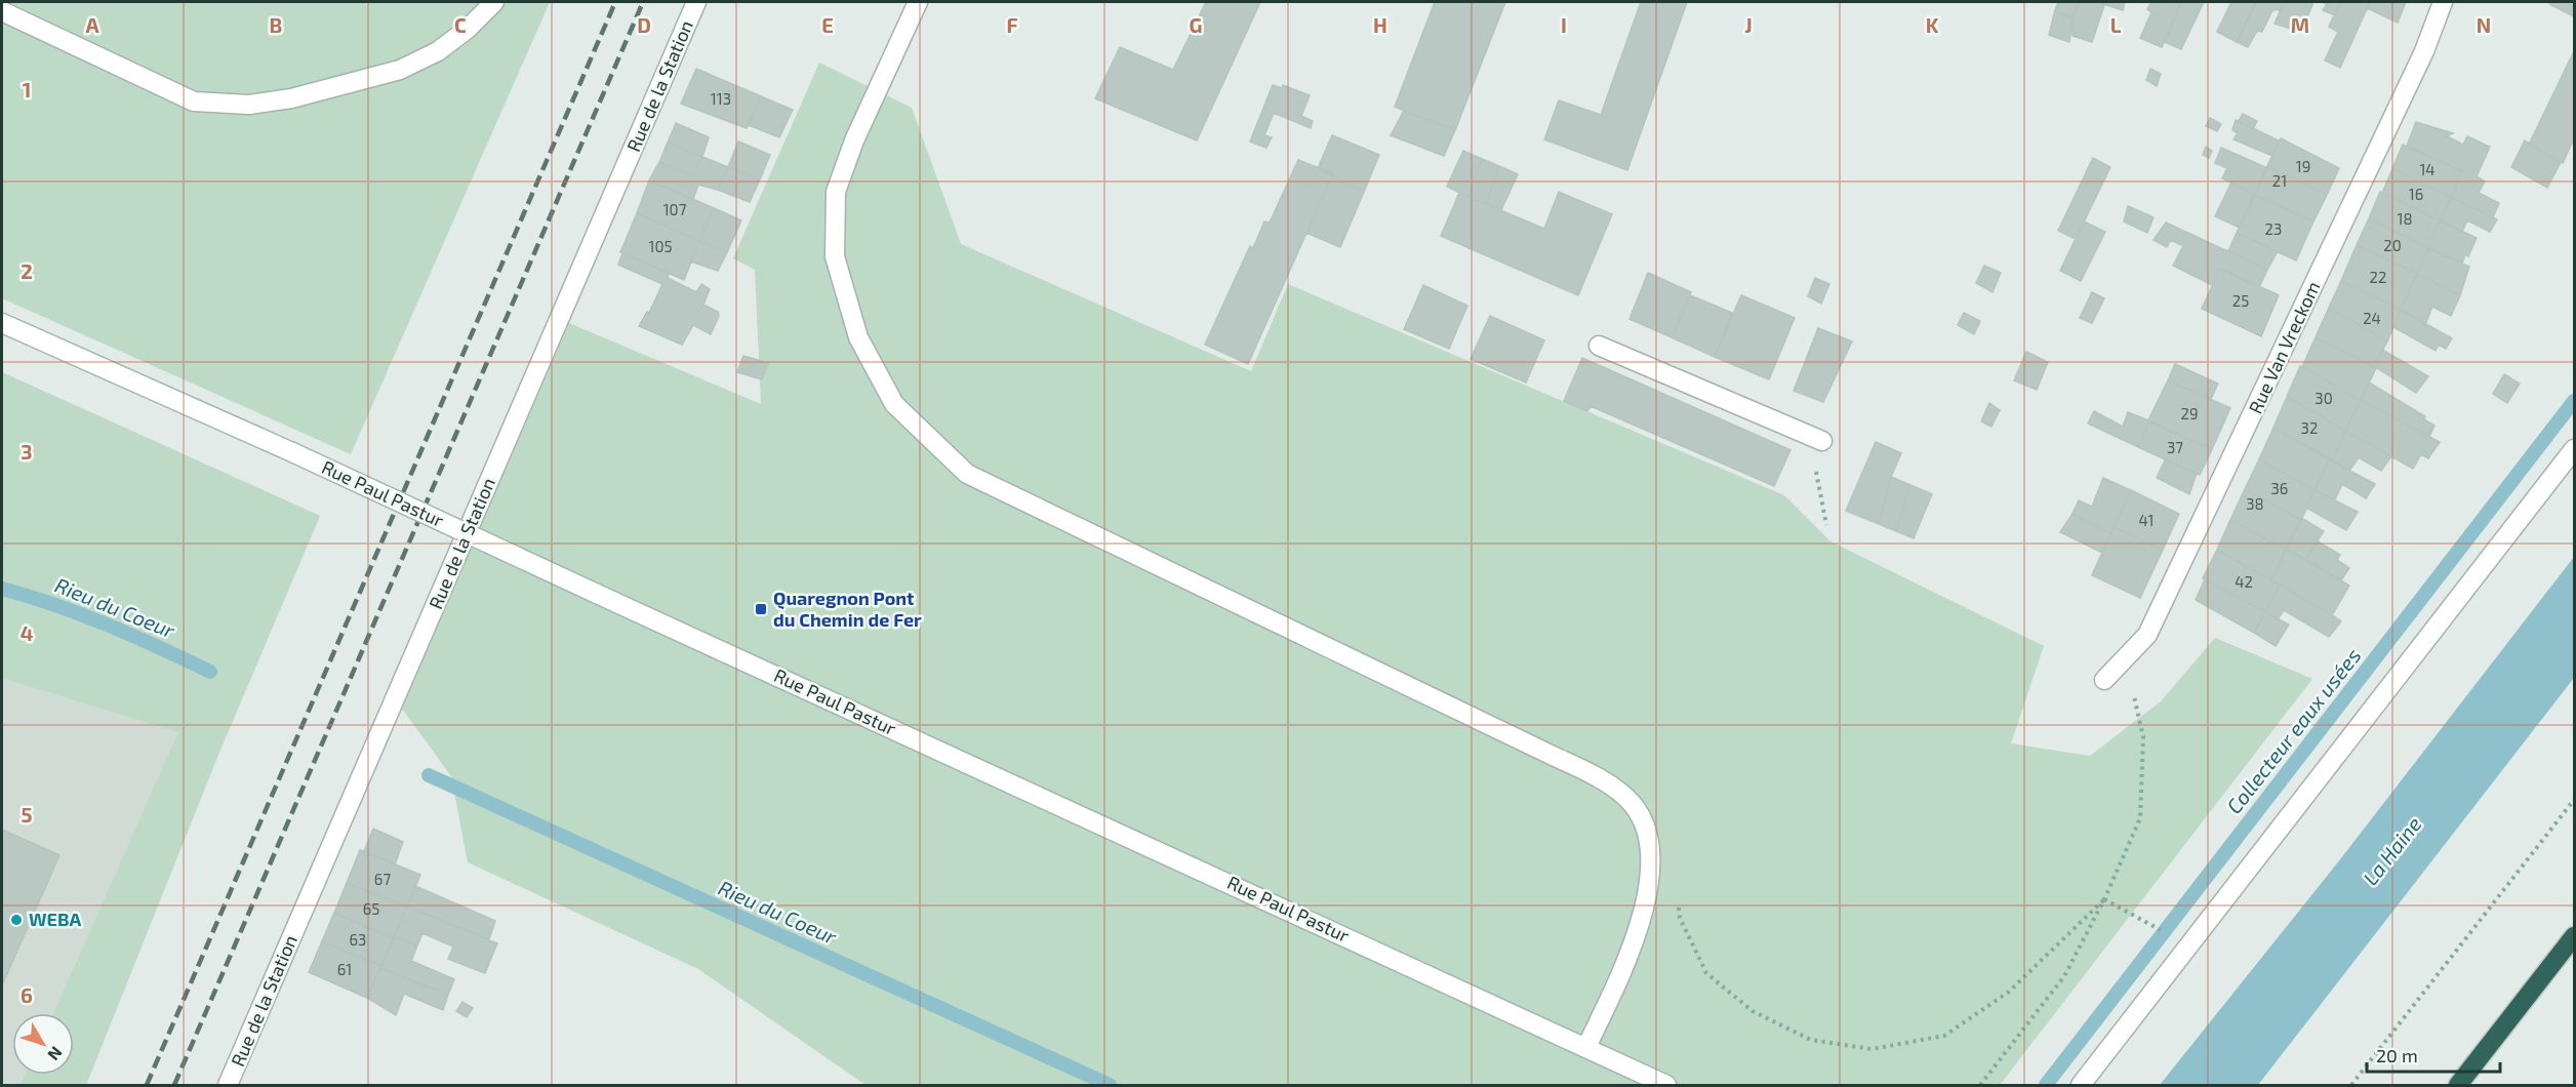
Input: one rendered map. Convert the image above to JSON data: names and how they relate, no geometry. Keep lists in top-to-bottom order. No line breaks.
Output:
{"streets":{"street":["Rue de la Station","Rue Van Vreckom","Rue Paul Pastur"]},"water":["Rieu du Coeur","Collecteur eaux usées","La Haine"],"places":{"transit":["Quaregnon Pont du Chemin de Fer"],"other":["WEBA"]},"house_numbers":["113","19","14","21","16","107","18","23","20","105","22","25","24","30","29","32","37","36","38","41","42","67","65","63","61"],"scale_bar":"20 m","north":"bottom right","grid":{"columns":["A","B","C","D","E","F","G","H","I","J","K","L","M","N"],"rows":["1","2","3","4","5","6"]}}
